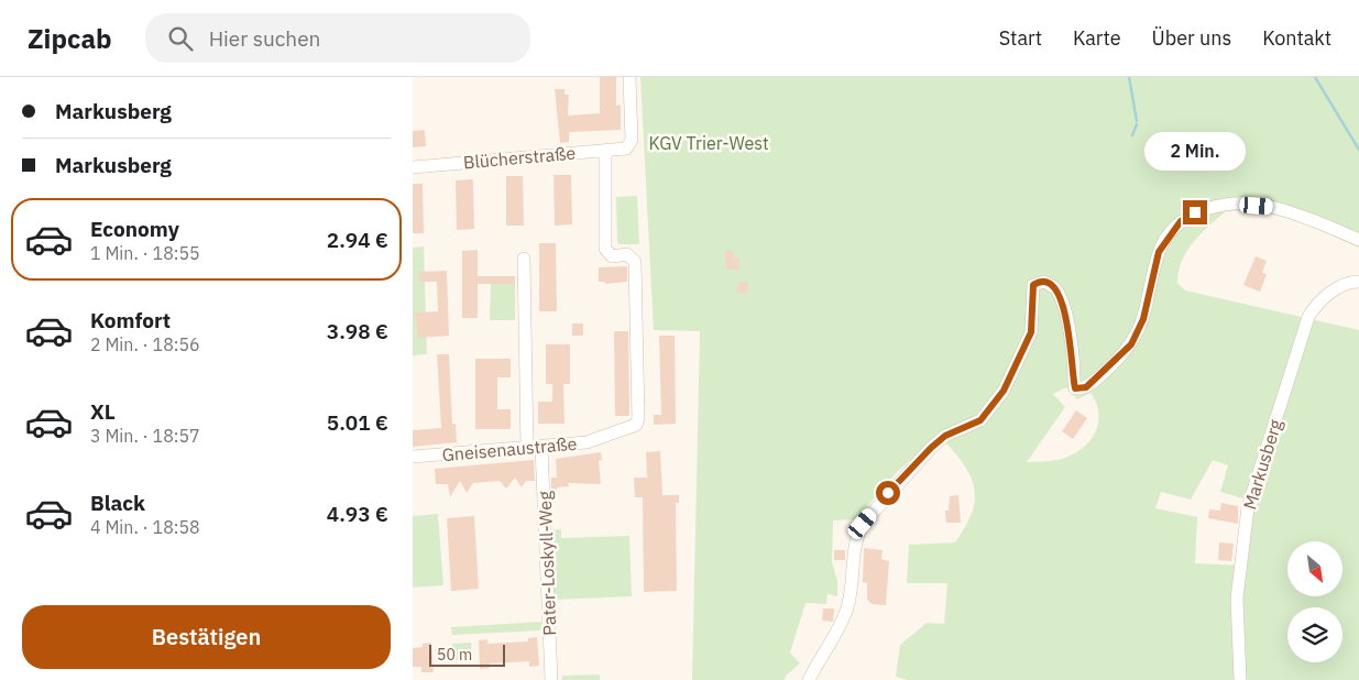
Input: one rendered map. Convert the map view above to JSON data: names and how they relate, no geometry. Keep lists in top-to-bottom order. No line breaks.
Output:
{"streets":{"street":["Blücherstraße","Gneisenaustraße","Markusberg","Pater-Loskyll-Weg"]},"crossings":[["Blücherstraße","Gneisenaustraße"],["Gneisenaustraße","Pater-Loskyll-Weg"]],"parks":["KGV Trier-West"],"scale_bar":"50 m","north":"bottom right","page":{"header":"Zipcab","search":"Hier suchen","nav":["Start","Karte","Über uns","Kontakt"],"banner":["Markusberg","Markusberg"],"bubble":"2 Min.","list":[{"name":"Economy","note":"1 Min. · 18:55","value":"2.94 €"},{"name":"Komfort","note":"2 Min. · 18:56","value":"3.98 €"},{"name":"XL","note":"3 Min. · 18:57","value":"5.01 €"},{"name":"Black","note":"4 Min. · 18:58","value":"4.93 €"}],"buttons":"Bestätigen","scale":"50 m"}}
